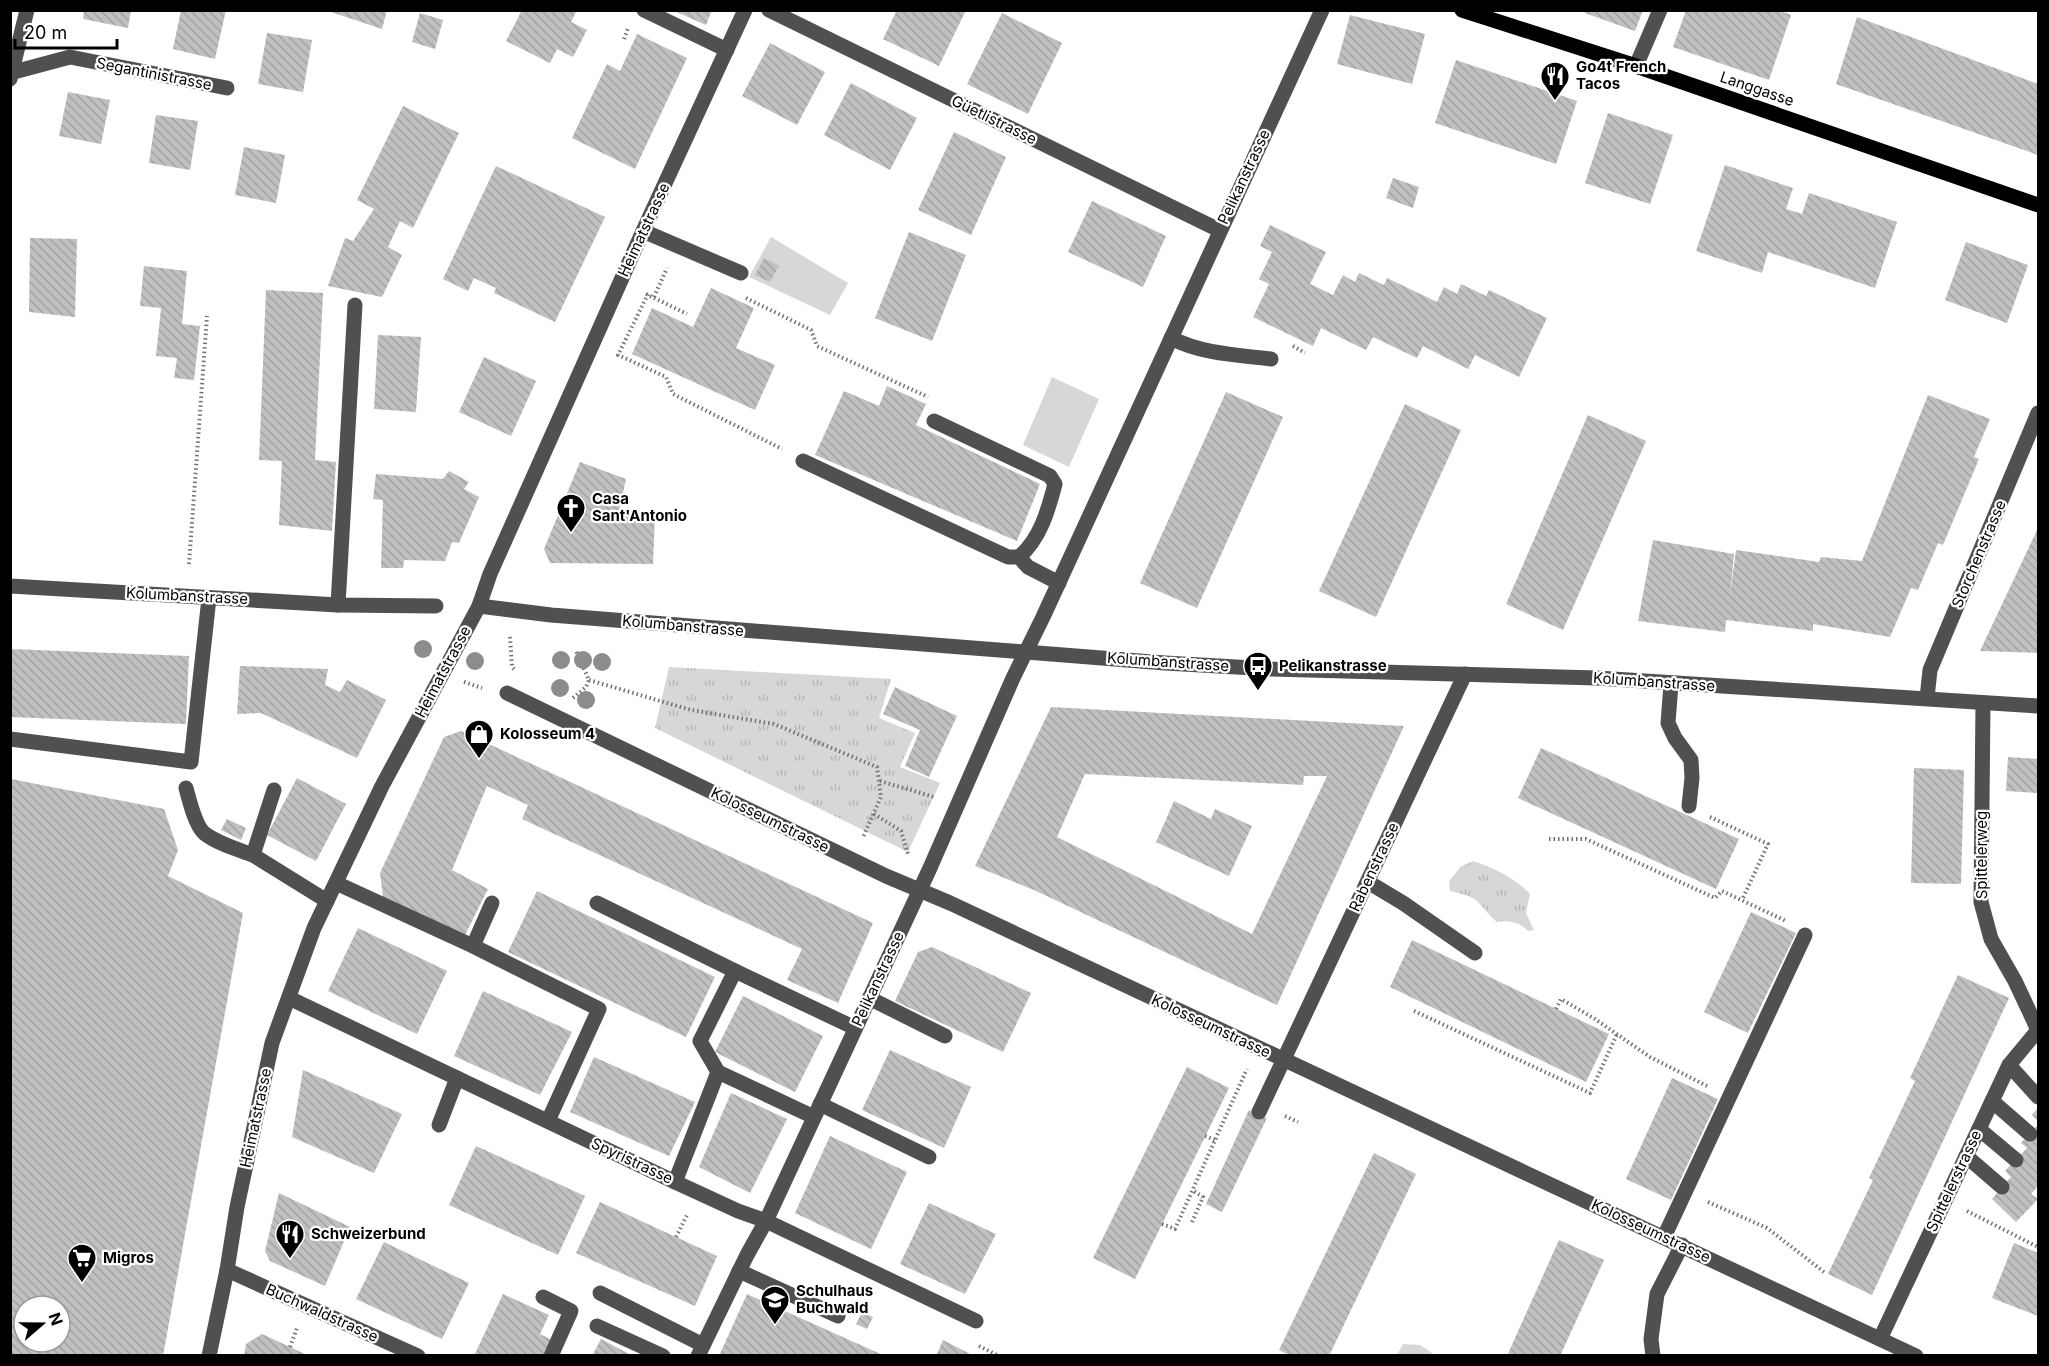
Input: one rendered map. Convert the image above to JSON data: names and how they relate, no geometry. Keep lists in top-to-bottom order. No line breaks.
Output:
{"streets":{"main road":["Langgasse"],"street":["Segantinistrasse","Güetlistrasse","Pelikanstrasse","Heimatstrasse","Storchenstrasse","Kolumbanstrasse","Kolosseumstrasse","Spittelerweg","Rabenstrasse","Spyristrasse","Spittelerstrasse","Buchwaldstrasse"]},"crossings":[["Güetlistrasse","Pelikanstrasse"],["Pelikanstrasse","Kolumbanstrasse"],["Pelikanstrasse","Kolosseumstrasse"],["Pelikanstrasse","Spyristrasse"],["Heimatstrasse","Kolumbanstrasse"],["Heimatstrasse","Spyristrasse"],["Heimatstrasse","Buchwaldstrasse"],["Storchenstrasse","Kolumbanstrasse"],["Kolumbanstrasse","Spittelerweg"],["Kolumbanstrasse","Rabenstrasse"],["Kolosseumstrasse","Rabenstrasse"],["Kolosseumstrasse","Spittelerstrasse"],["Spittelerweg","Spittelerstrasse"]],"places":{"restaurant":["Go4t French Tacos","Schweizerbund"],"church":["Casa Sant'Antonio"],"bus stop":["Pelikanstrasse"],"shop":["Kolosseum 4"],"supermarket":["Migros"],"school or university":["Schulhaus Buchwald"]},"scale_bar":"20 m","north":"right"}
